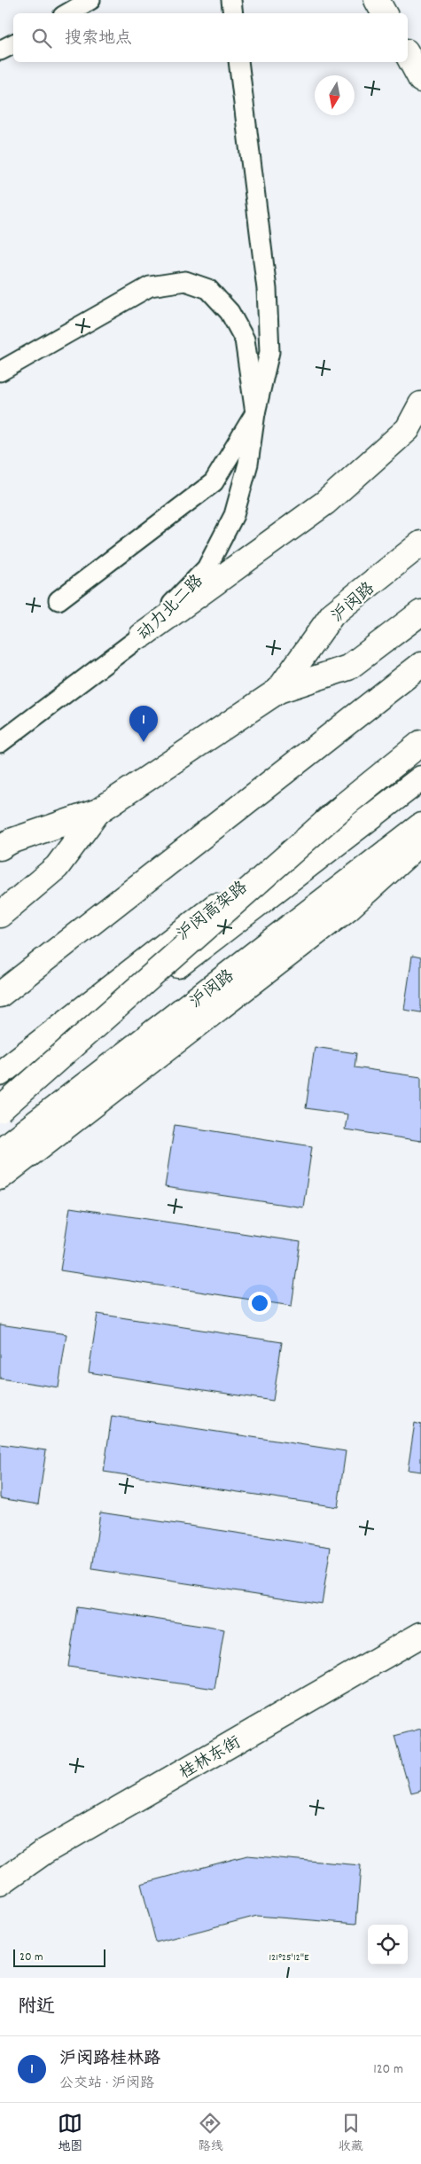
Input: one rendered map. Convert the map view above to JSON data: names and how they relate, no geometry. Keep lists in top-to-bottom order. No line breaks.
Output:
{"streets":{"main road":["沪闵路","沪闵高架路","桂林东街"],"lane":["动力北二路"]},"scale_bar":"20 m","north":"bottom","page":{"search":"搜索地点","pins":"1","scale":"20 m","heading":"附近","list":[{"mark":"1","name":"沪闵路桂林路","note":"公交站 · 沪闵路","value":"120 m"}],"nav":["地图","路线","收藏"]},"coordinates":["121°25'12\"E"]}
